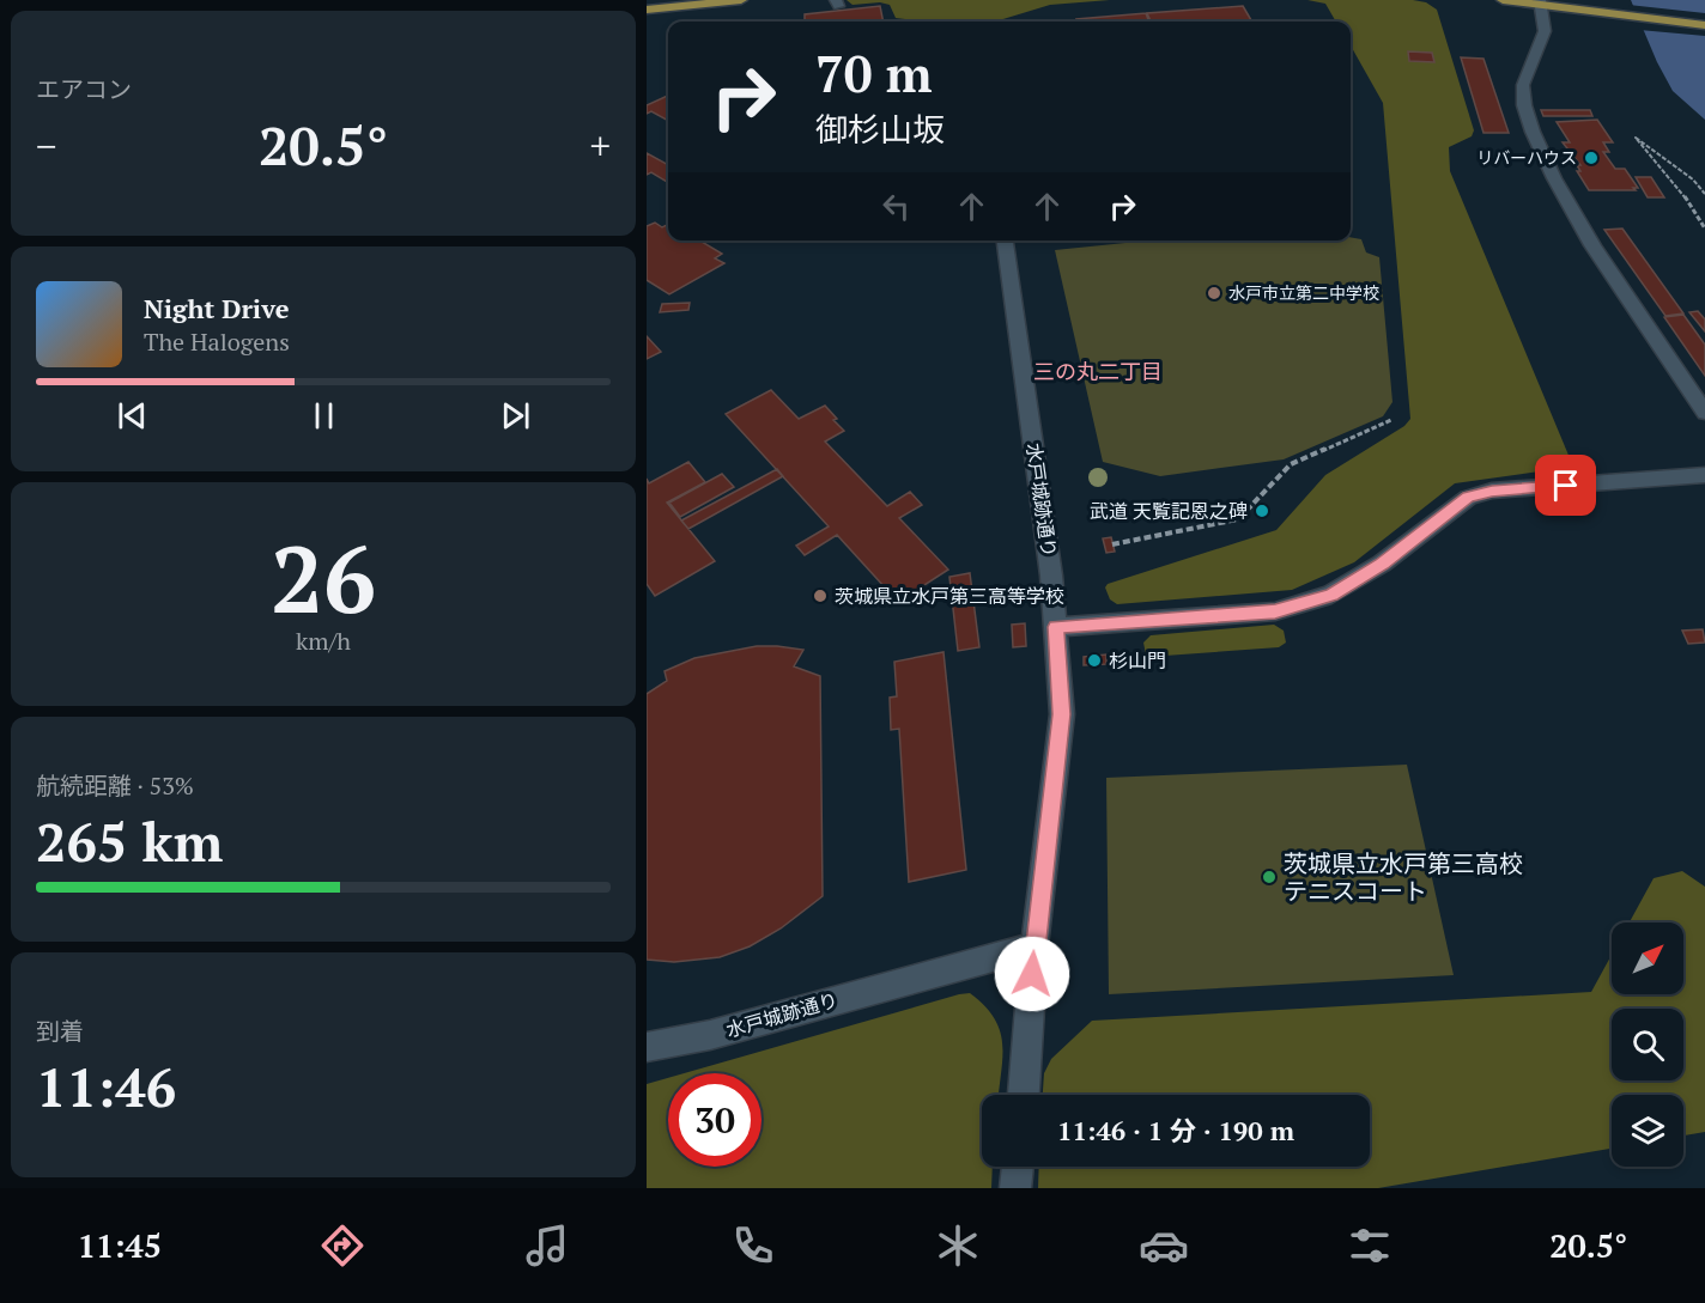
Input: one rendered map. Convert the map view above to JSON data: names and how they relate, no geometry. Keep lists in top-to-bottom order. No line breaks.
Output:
{"streets":{"street":["水戸城跡通り"]},"districts":["三の丸二丁目"],"places":["リバーハウス","水戸市立第二中学校","武道 天覧記恩之碑","茨城県立水戸第三高等学校","杉山門","茨城県立水戸第三高校 テニスコート"],"north":"top right","page":{"tile":["エアコン",["26","km/h"],["航続距離 · 53%","265 km"],["到着","11:46"]],"turn":["70 m","御杉山坂"],"heat":["−","20.5°","+"],"song":["Night Drive","The Halogens"],"limit":"30","trip":"11:46 · 1 分 · 190 m","tabs":["11:45","20.5°"]}}
